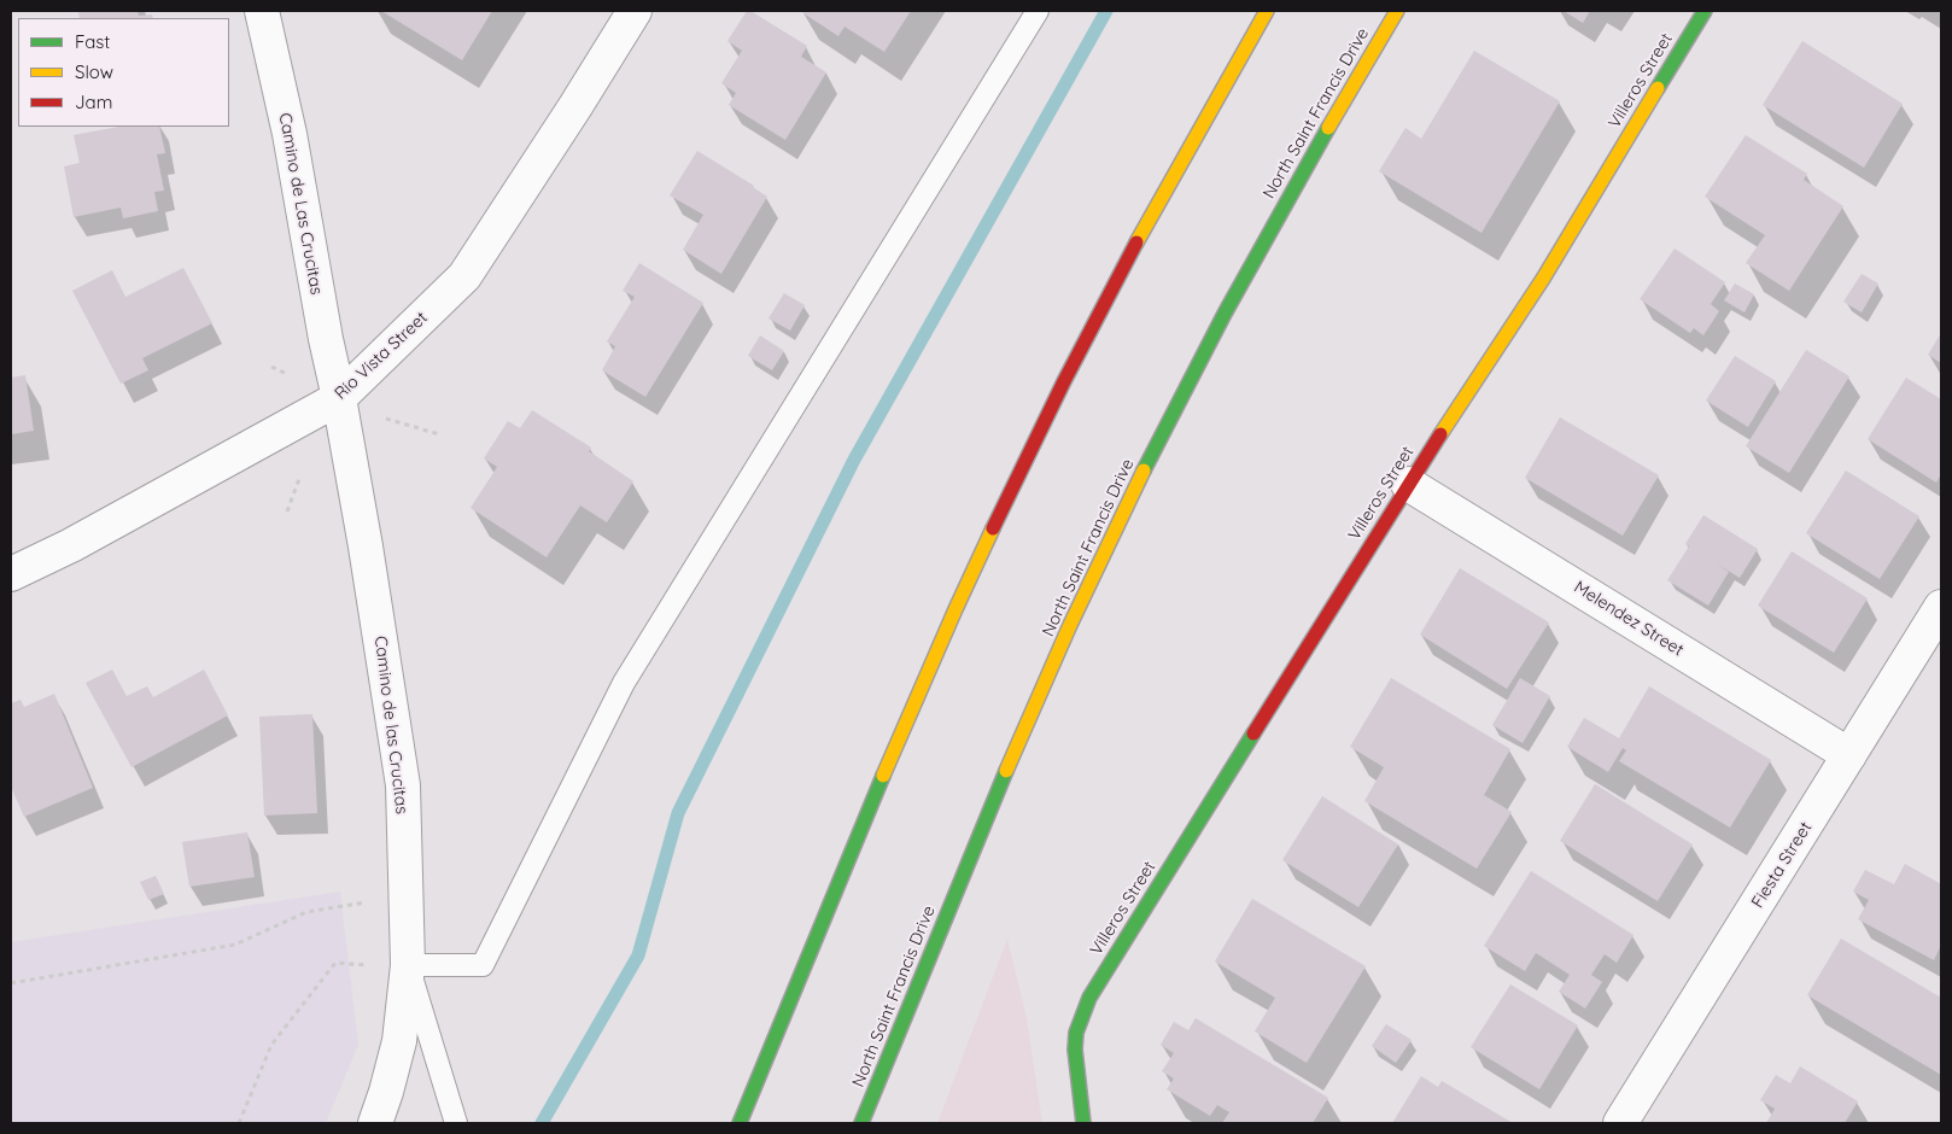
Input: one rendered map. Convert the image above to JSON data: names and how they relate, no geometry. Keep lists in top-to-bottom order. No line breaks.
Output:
{"streets":{"main road":["Villeros Street","North Saint Francis Drive"],"street":["Camino de Las Crucitas","Rio Vista Street","Melendez Street","Camino de las Crucitas","Fiesta Street"]},"crossings":[["Villeros Street","Melendez Street"],["Camino de Las Crucitas","Rio Vista Street"],["Camino de Las Crucitas","Camino de las Crucitas"],["Rio Vista Street","Camino de las Crucitas"],["Melendez Street","Fiesta Street"]],"legend":["Fast","Slow","Jam"]}
